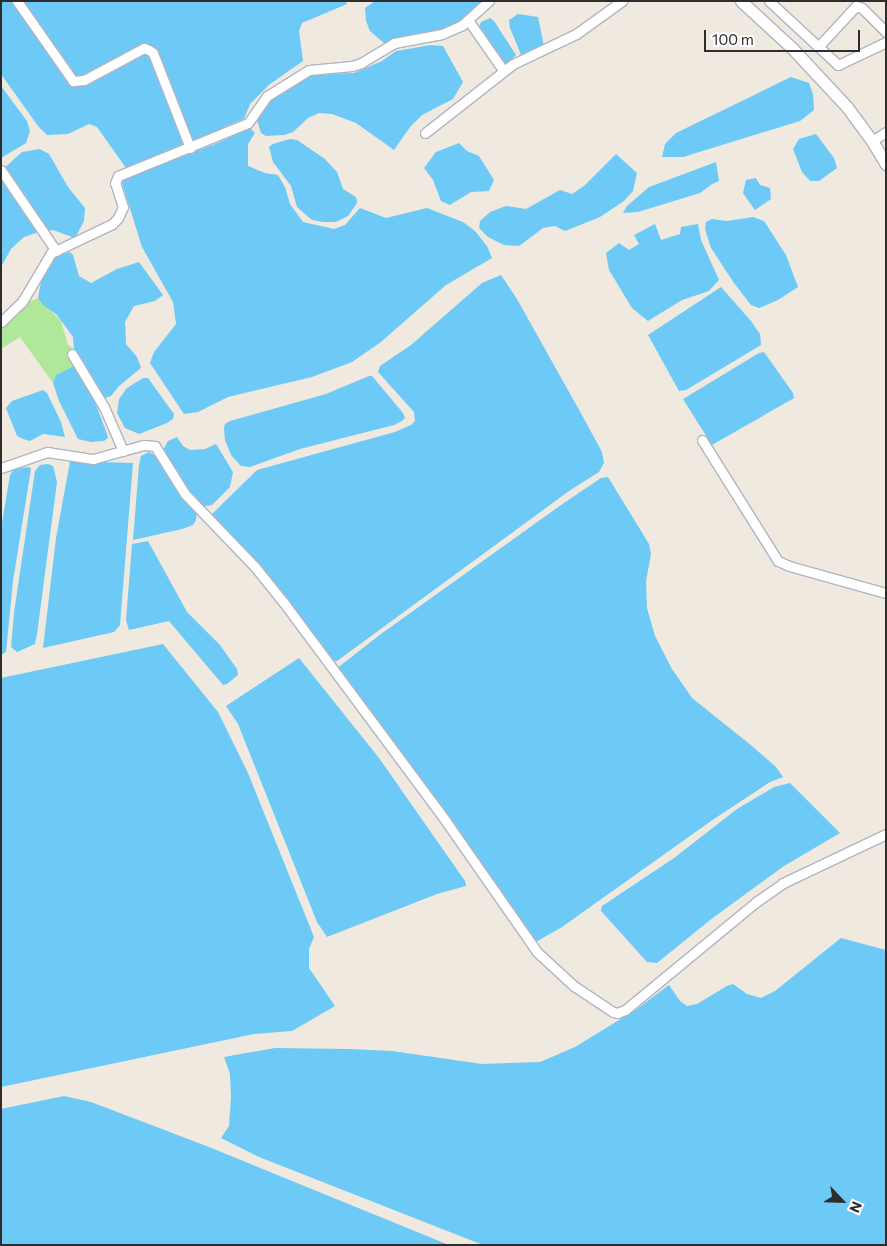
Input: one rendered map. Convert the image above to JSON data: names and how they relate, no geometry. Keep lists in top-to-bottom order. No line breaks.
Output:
{"scale_bar":"100 m","north":"bottom right"}
